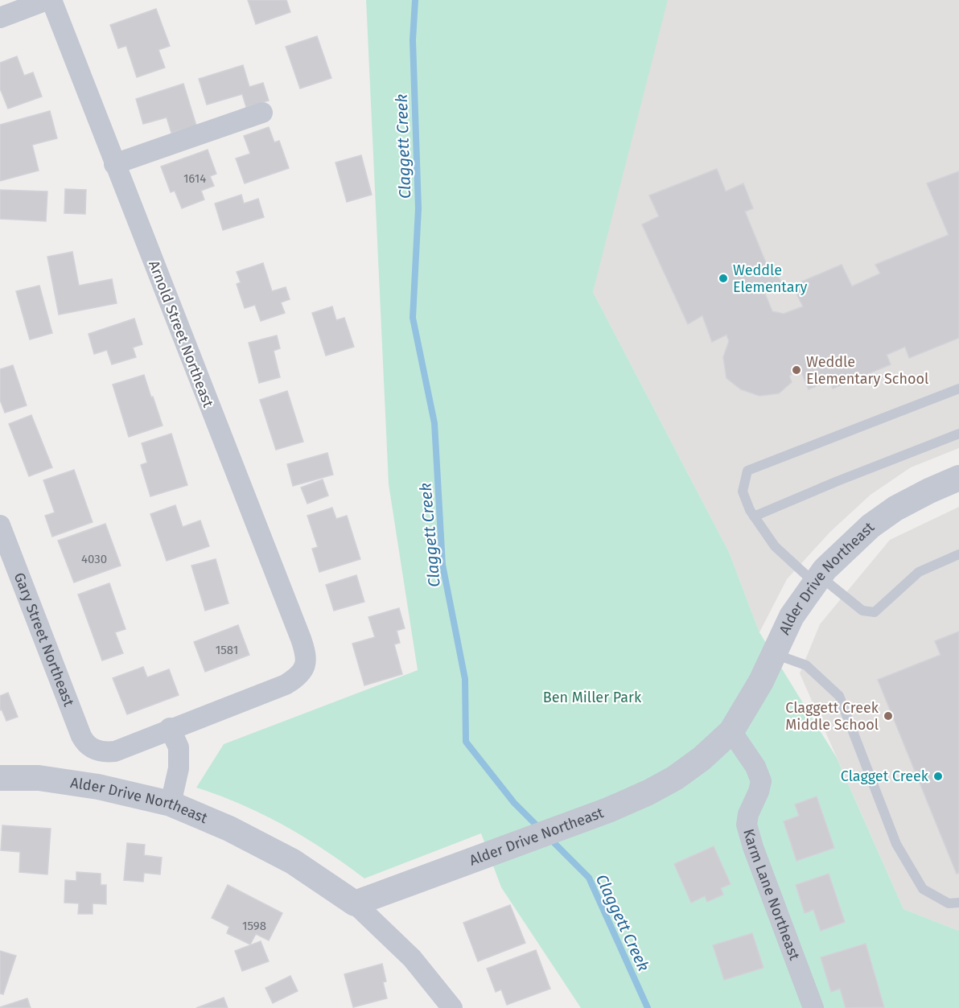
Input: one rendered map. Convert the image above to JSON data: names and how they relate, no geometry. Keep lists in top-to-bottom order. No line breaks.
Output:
{"streets":{"street":["Arnold Street Northeast","Alder Drive Northeast","Gary Street Northeast","Karm Lane Northeast"]},"crossings":[["Arnold Street Northeast","Gary Street Northeast"],["Alder Drive Northeast","Karm Lane Northeast"]],"water":["Claggett Creek"],"parks":["Ben Miller Park"],"places":["Weddle Elementary","Weddle Elementary School","Claggett Creek Middle School","Clagget Creek"],"house_numbers":["1614","4030","1581","1598"]}
